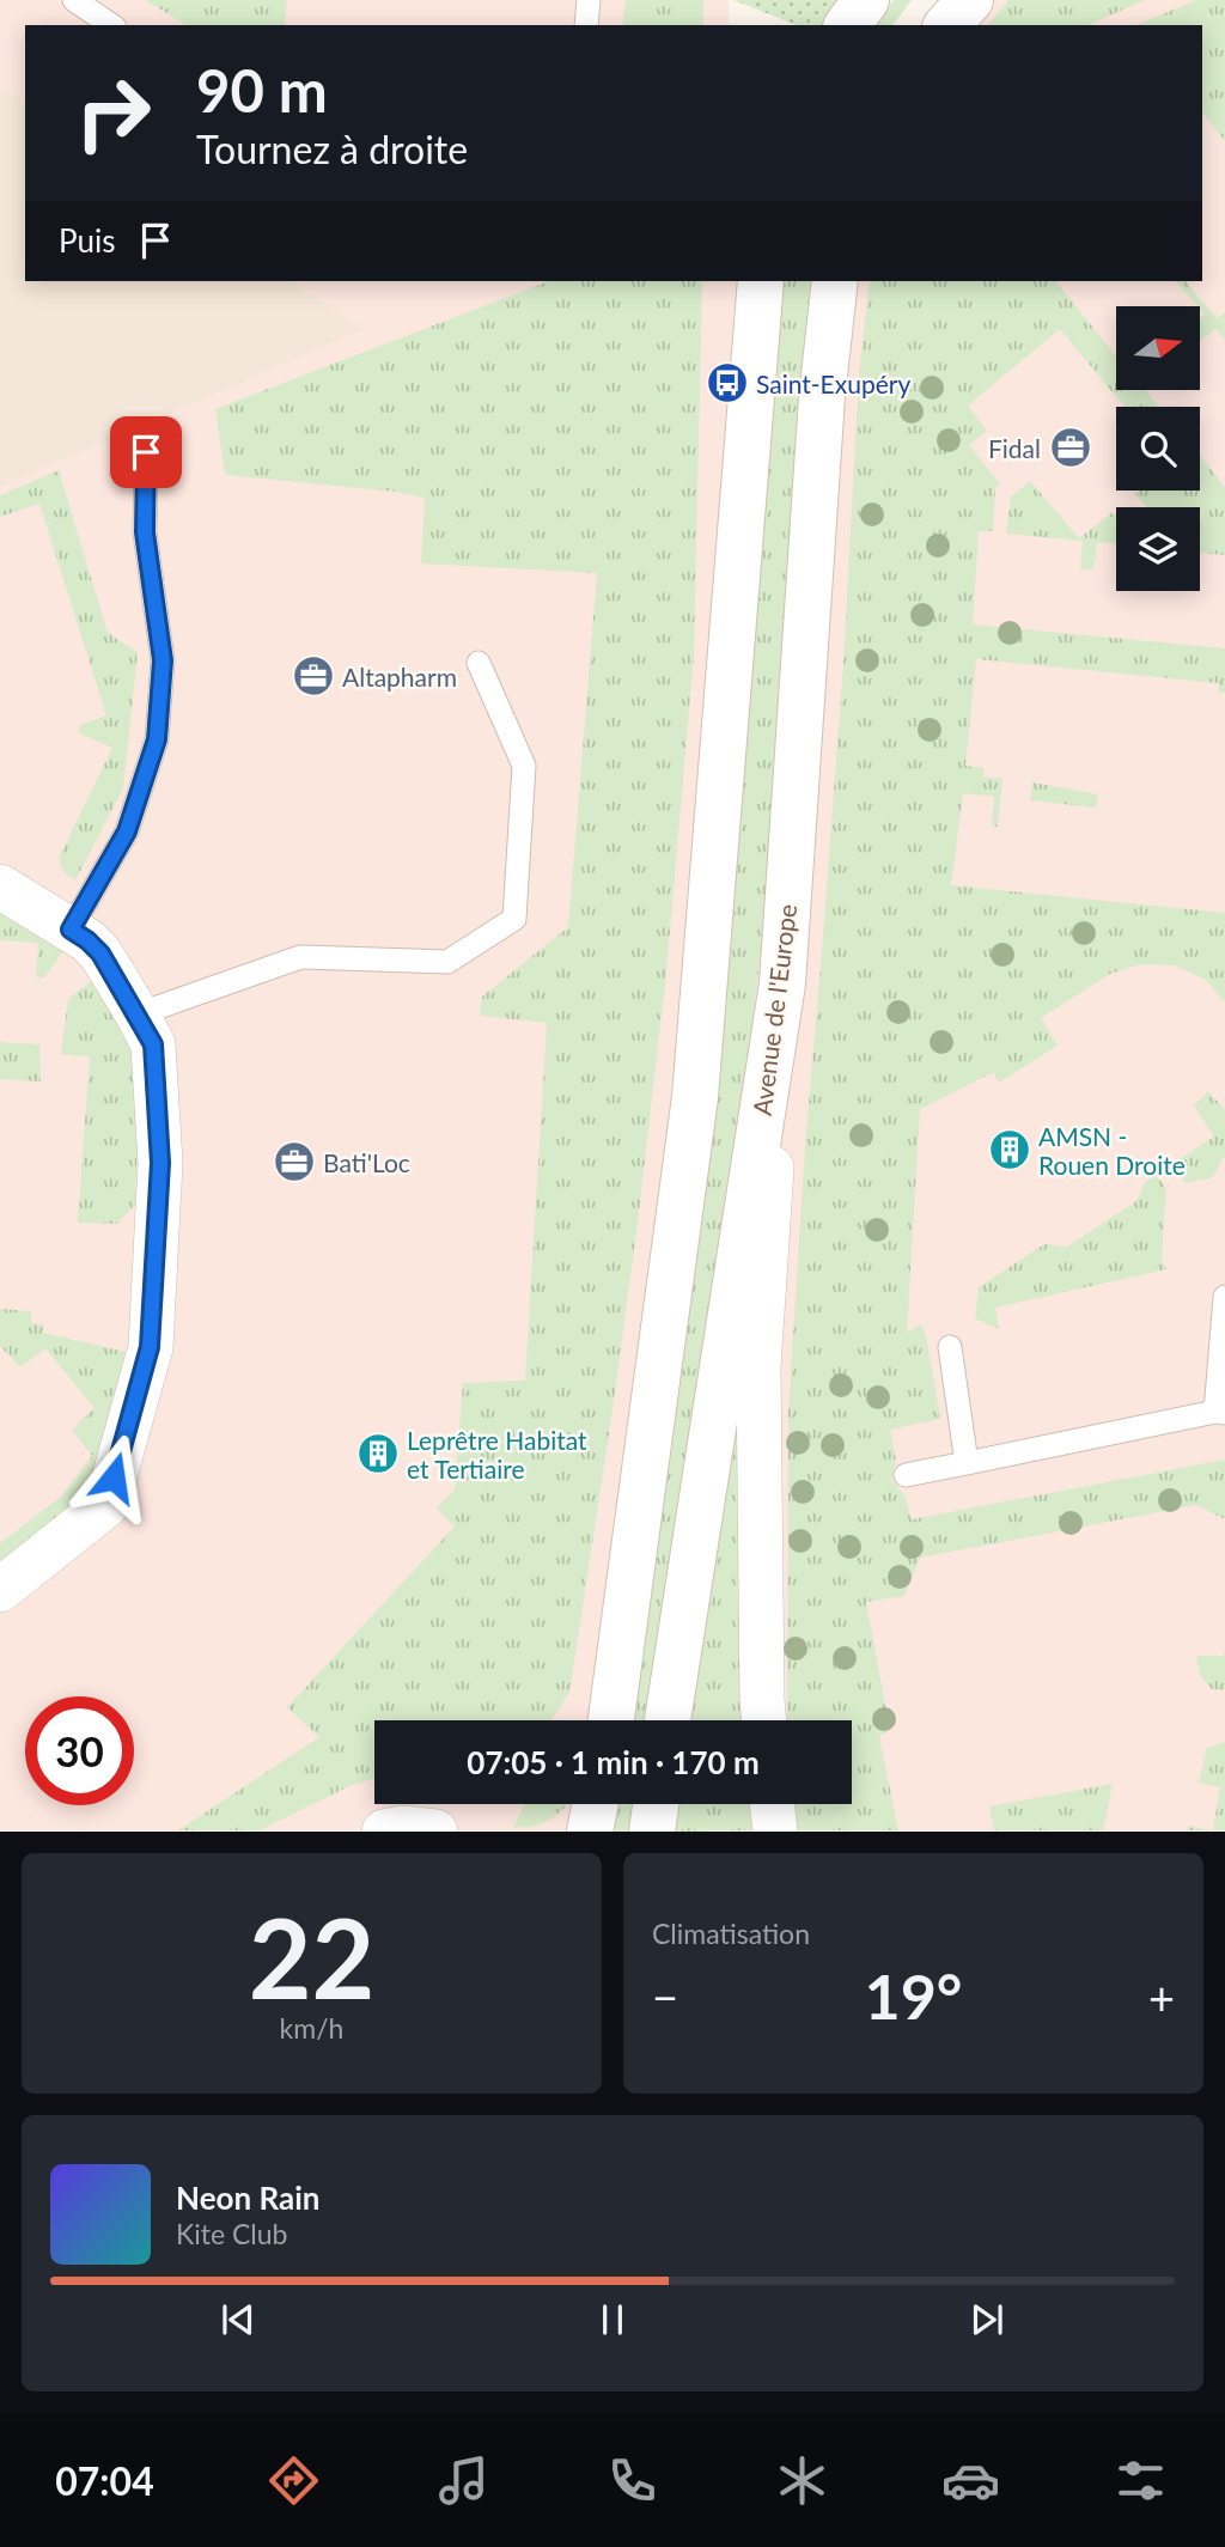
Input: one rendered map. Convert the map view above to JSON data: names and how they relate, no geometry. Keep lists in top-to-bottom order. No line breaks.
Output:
{"streets":{"main road":["Avenue de l'Europe"]},"places":{"bus stop":["Saint-Exupéry"],"office":["Fidal","Altapharm","Bati'Loc"],"building":["AMSN - Rouen Droite","Leprêtre Habitat et Tertiaire"]},"north":"right","page":{"turn":["90 m","Tournez à droite"],"then":"Puis","limit":"30","trip":"07:05 · 1 min · 170 m","tile":[["22","km/h"],"Climatisation"],"heat":["−","19°","+"],"song":["Neon Rain","Kite Club"],"tabs":"07:04"}}
